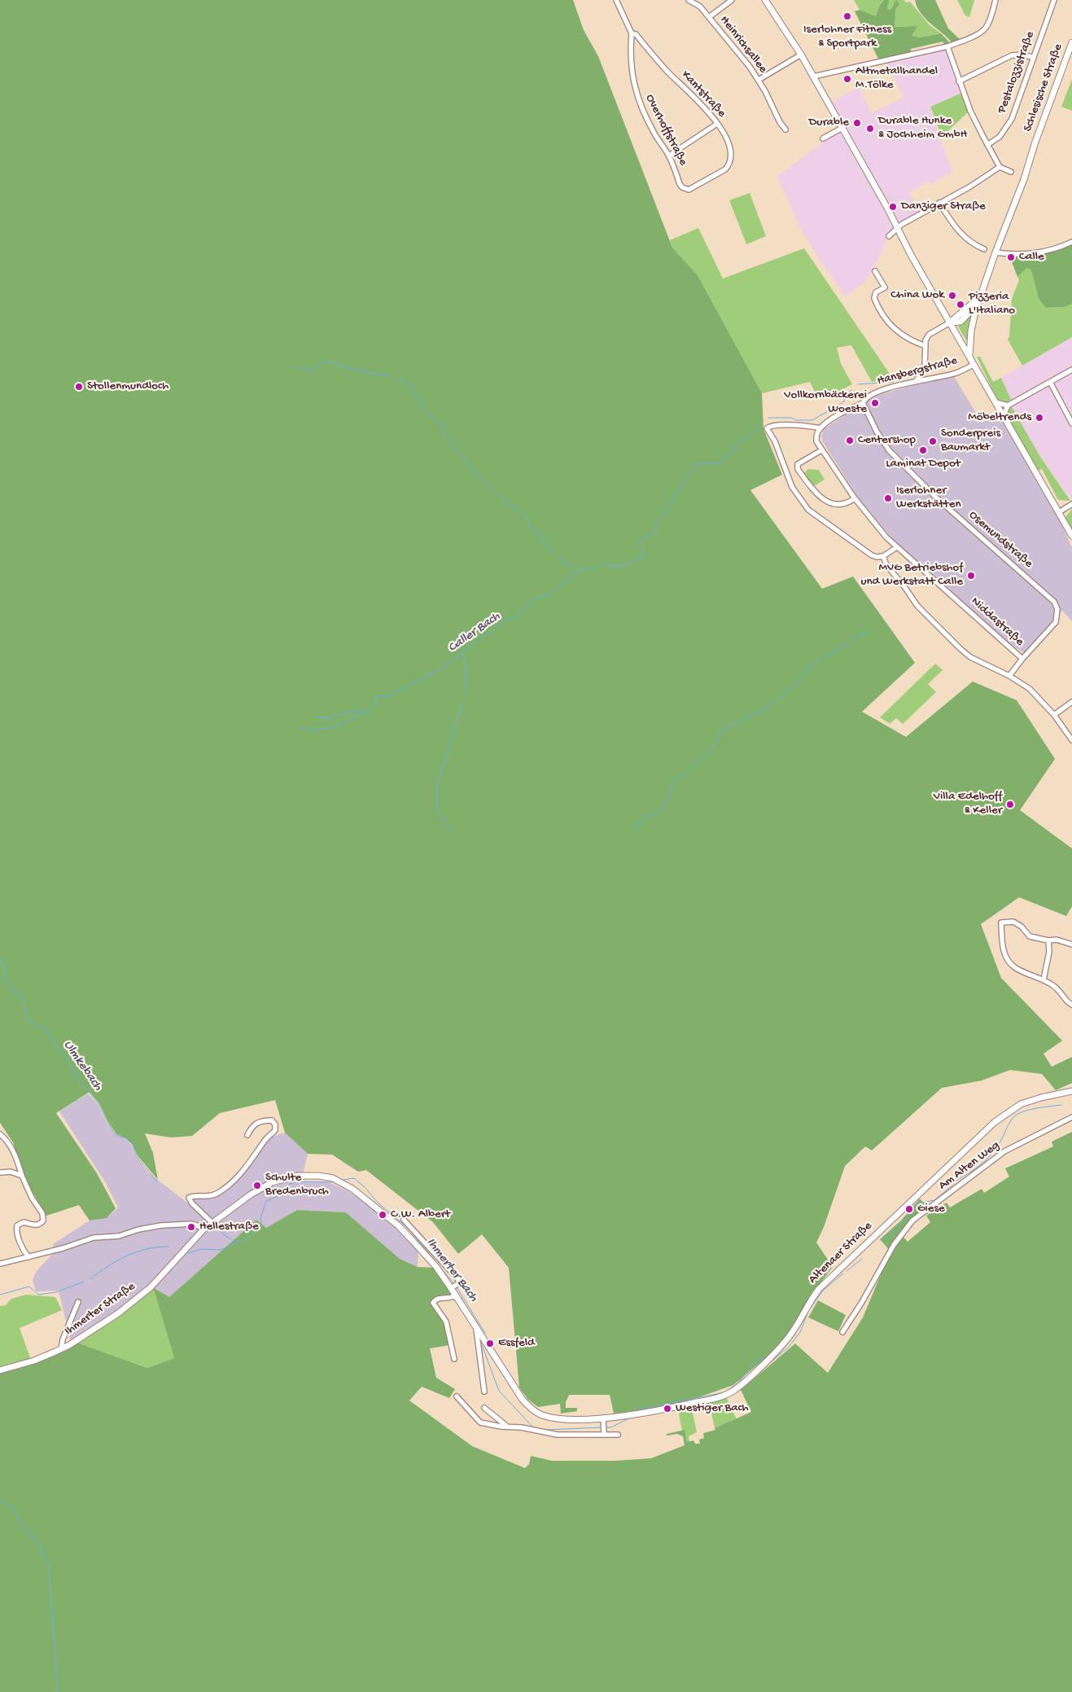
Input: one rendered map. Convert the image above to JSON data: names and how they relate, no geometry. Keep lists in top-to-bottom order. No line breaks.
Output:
{"streets":{"main road":["Schlesische Straße","Altenaer Straße","Ihmerter Straße"],"street":["Heinrichsallee","Pestalozzistraße","Kantstraße","Overhoffstraße","Hansbergstraße","Osemundstraße","Niddastraße","Am Alten Weg"]},"crossings":[["Kantstraße","Overhoffstraße"],["Hansbergstraße","Osemundstraße"],["Hansbergstraße","Niddastraße"],["Osemundstraße","Niddastraße"],["Altenaer Straße","Ihmerter Straße"]],"water":["Caller Bach","Ulmkebach","Ihmerter Bach"],"places":["Iserlohner Fitness & Sportpark","Altmetallhandel M.Tölke","Durable","Durable Hunke & Jochheim GmbH","Danziger Straße","Calle","China Wok","Pizzeria L'Italiano","Stollenmundloch","Vollkornbäckerei Woeste","Möbeltrends","Centershop","Sonderpreis Baumarkt","Laminat Depot","Iserlohner Werkstätten","MVG Betriebshof und Werkstatt Calle","Villa Edelhoff & Keller","Schulte Bredenbruch","Giese","C.W. Albert","Hellestraße","Essfeld","Westiger Bach"]}
